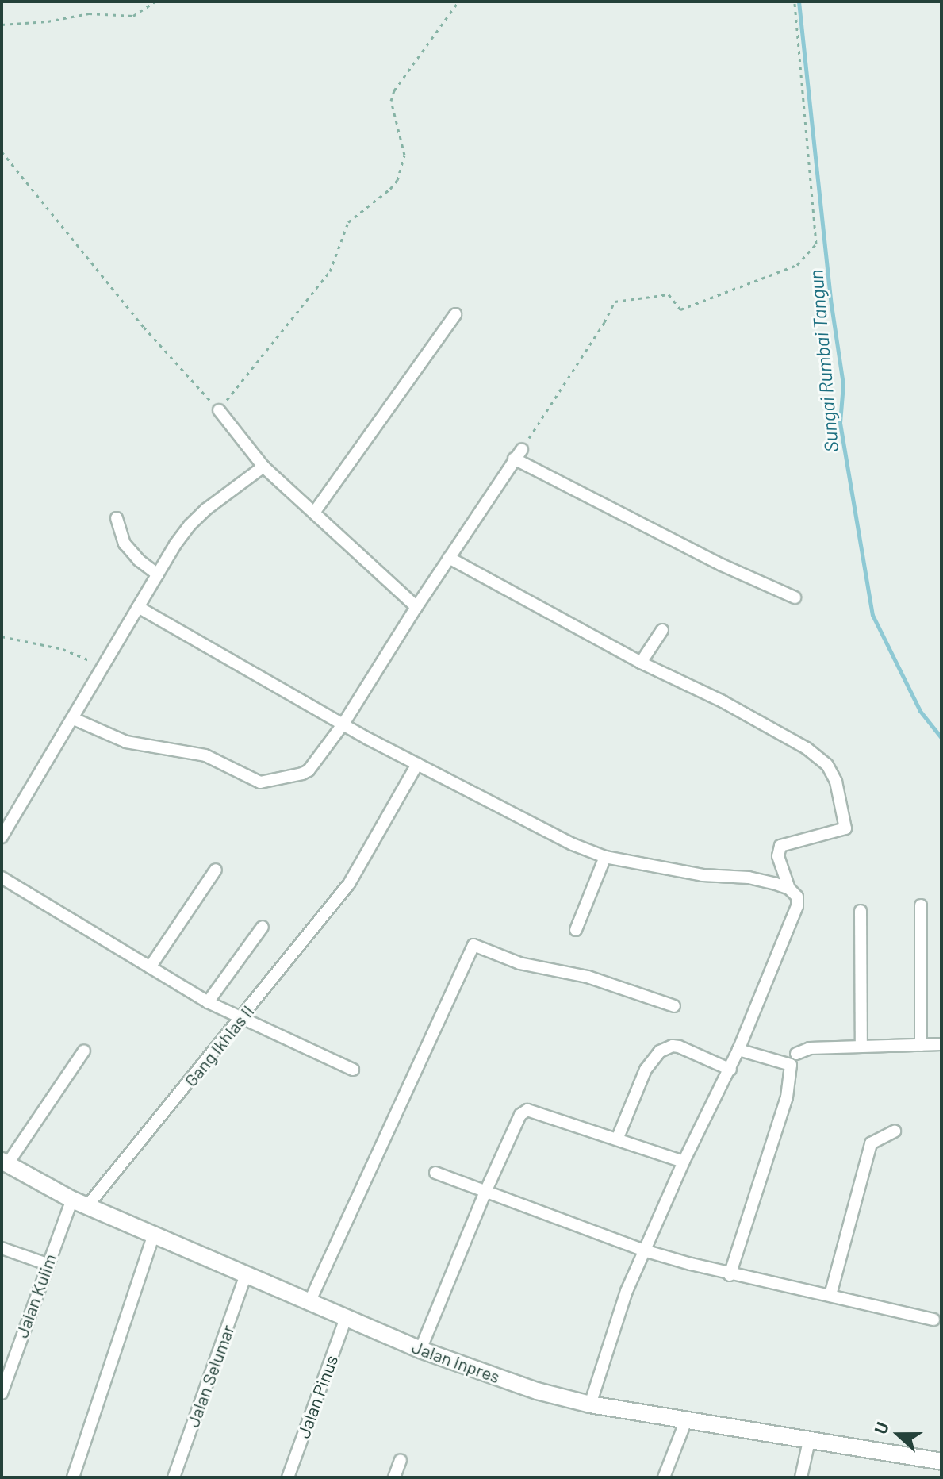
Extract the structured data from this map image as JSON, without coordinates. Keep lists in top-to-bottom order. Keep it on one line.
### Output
{"streets":{"main road":["Jalan Inpres"],"street":["Gang Ikhlas II","Jalan Kulim","Jalan Selumar","Jalan Pinus"]},"crossings":[["Gang Ikhlas II","Jalan Kulim"],["Gang Ikhlas II","Jalan Inpres"],["Jalan Kulim","Jalan Inpres"],["Jalan Inpres","Jalan Selumar"],["Jalan Inpres","Jalan Pinus"]],"water":["Sungai Rumbai Tangun"],"north":"left"}
